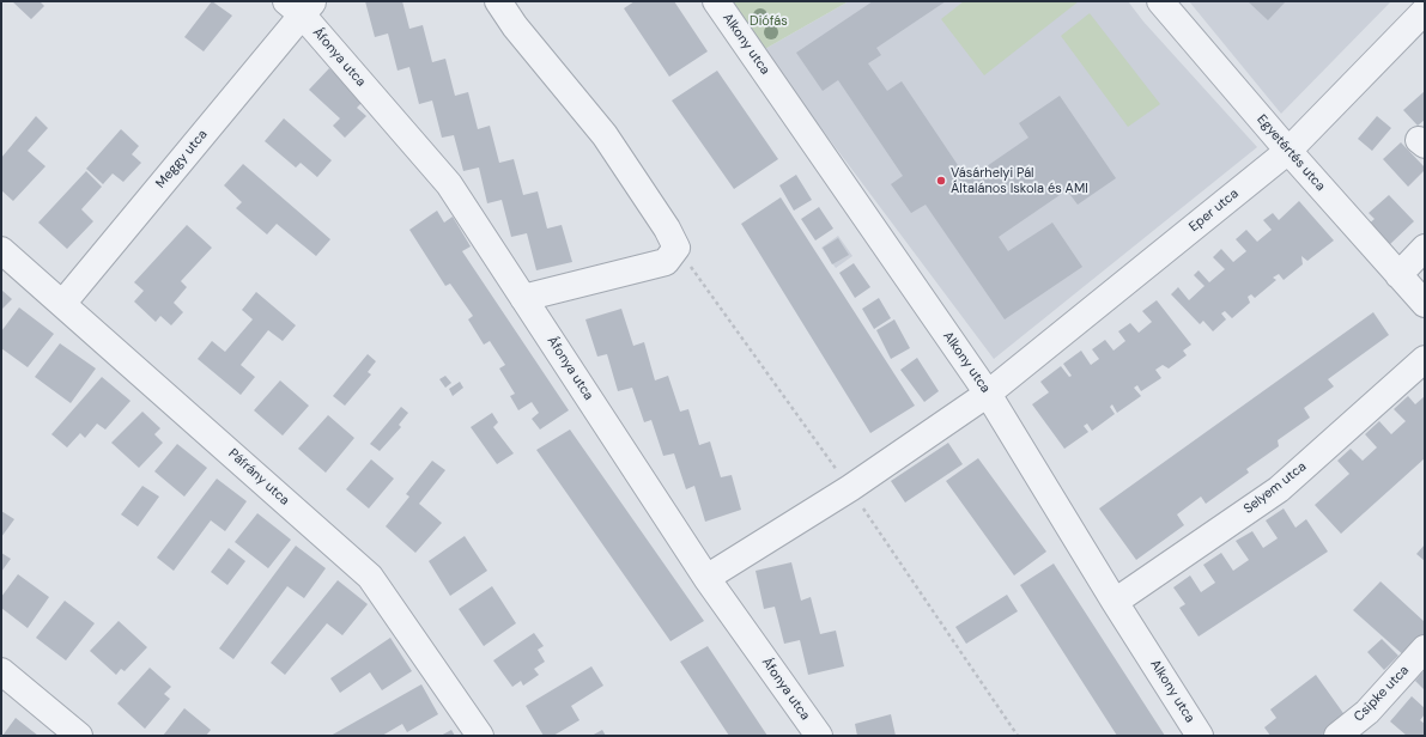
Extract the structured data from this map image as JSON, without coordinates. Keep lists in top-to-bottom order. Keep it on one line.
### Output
{"streets":{"street":["Alkony utca","Áfonya utca","Egyetértés utca","Meggy utca","Eper utca","Páfrány utca","Selyem utca","Csipke utca"]},"crossings":[["Alkony utca","Eper utca"],["Alkony utca","Selyem utca"],["Áfonya utca","Meggy utca"],["Áfonya utca","Eper utca"],["Egyetértés utca","Eper utca"],["Meggy utca","Páfrány utca"]],"parks":["Diófás"],"places":["Vásárhelyi Pál Általános Iskola és AMI"]}
